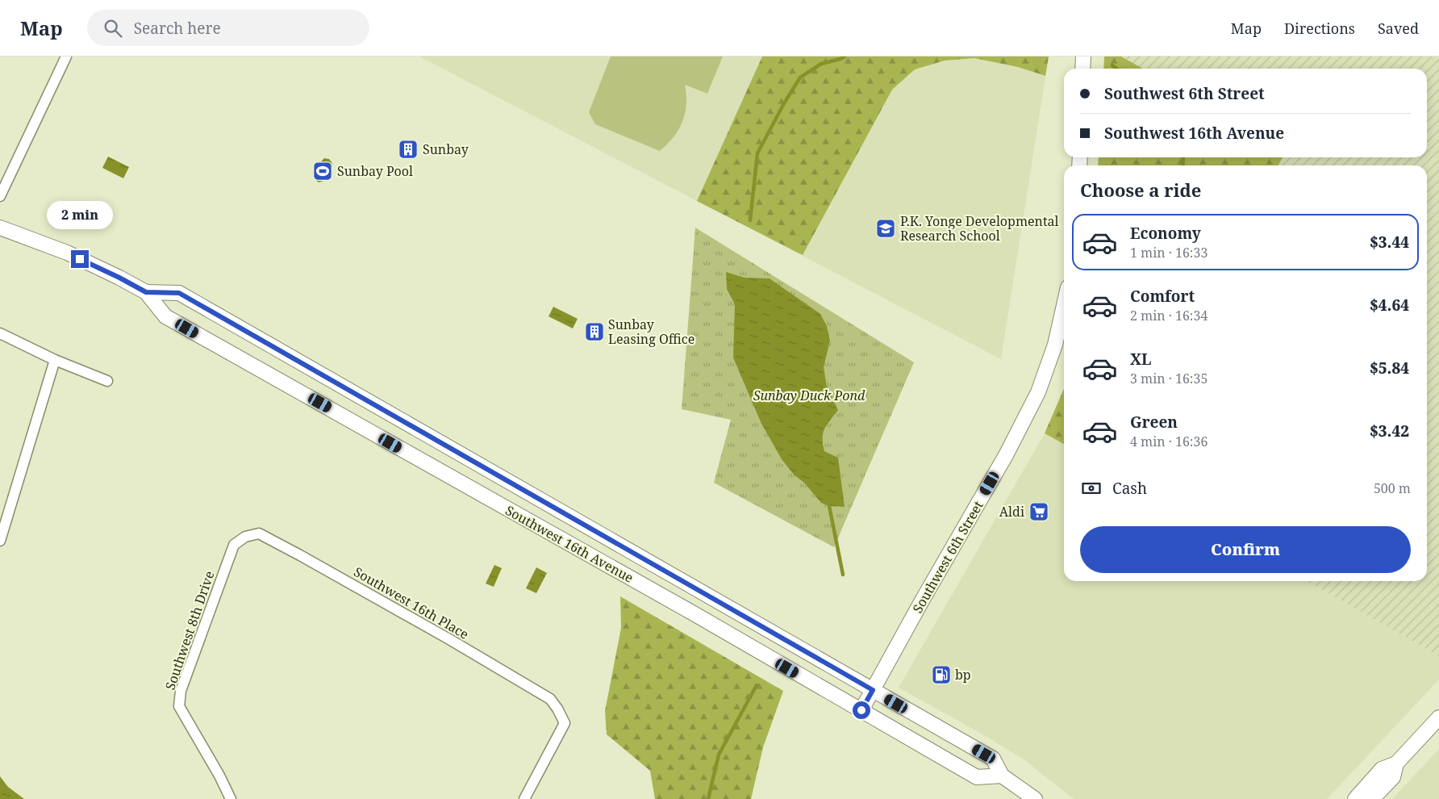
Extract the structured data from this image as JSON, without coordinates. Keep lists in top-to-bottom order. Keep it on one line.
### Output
{"streets":{"main road":["Southwest 16th Avenue","Southwest 6th Street"],"street":["Southwest 16th Place","Southwest 8th Drive"]},"crossings":[["Southwest 16th Avenue","Southwest 6th Street"],["Southwest 16th Place","Southwest 8th Drive"]],"parks":["Sunbay Duck Pond"],"places":{"building":["Sunbay","Sunbay Leasing Office"],"sports":["Sunbay Pool"],"school or university":["P.K. Yonge Developmental Research School"],"supermarket":["Aldi"],"fuel station":["bp"]},"page":{"header":"Map","search":"Search here","nav":["Map","Directions","Saved"],"banner":["Southwest 6th Street","Southwest 16th Avenue"],"heading":"Choose a ride","bubble":"2 min","list":[{"name":"Economy","note":"1 min · 16:33","value":"$3.44"},{"name":"Comfort","note":"2 min · 16:34","value":"$4.64"},{"name":"XL","note":"3 min · 16:35","value":"$5.84"},{"name":"Green","note":"4 min · 16:36","value":"$3.42"}],"pay":["Cash","500 m"],"buttons":"Confirm"}}
